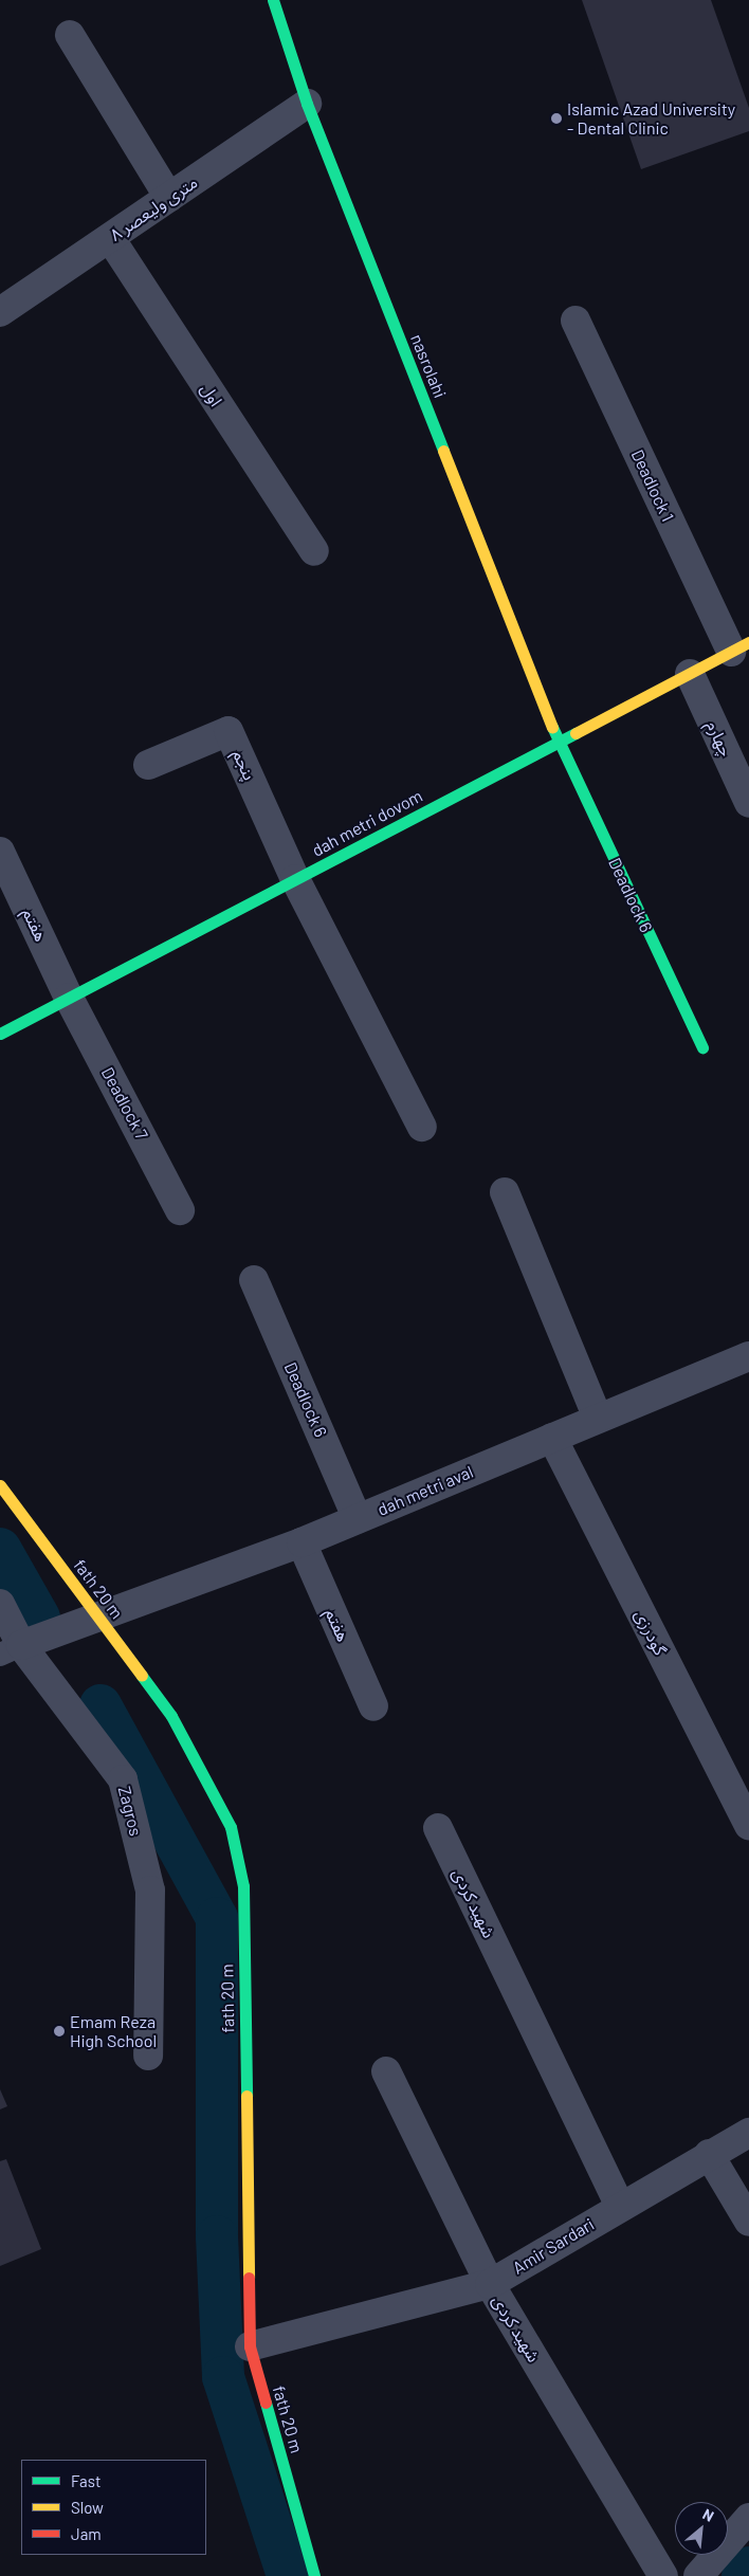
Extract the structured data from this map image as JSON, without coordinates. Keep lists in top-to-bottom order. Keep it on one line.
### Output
{"streets":{"street":["۸ متری ولیعصر","nasrolahi","اول","Deadlock 1","چهارم","پنجم","dah metri dovom","Deadlock 6","هفتم","Deadlock 7","dah metri aval","fath 20 m","گودرزی","Zagros","شهید کردی","Amir Sardari"]},"crossings":[["۸ متری ولیعصر","nasrolahi"],["۸ متری ولیعصر","اول"],["nasrolahi","dah metri dovom"],["nasrolahi","Deadlock 6"],["Deadlock 1","dah metri dovom"],["چهارم","dah metri dovom"],["پنجم","dah metri dovom"],["dah metri dovom","Deadlock 6"],["dah metri dovom","هفتم"],["dah metri dovom","Deadlock 7"],["Deadlock 6","dah metri aval"],["هفتم","Deadlock 7"],["هفتم","dah metri aval"],["dah metri aval","fath 20 m"],["dah metri aval","گودرزی"],["dah metri aval","Zagros"],["fath 20 m","Amir Sardari"],["شهید کردی","Amir Sardari"]],"places":["Islamic Azad University - Dental Clinic","Emam Reza High School"],"legend":["Fast","Slow","Jam"],"north":"top right"}
